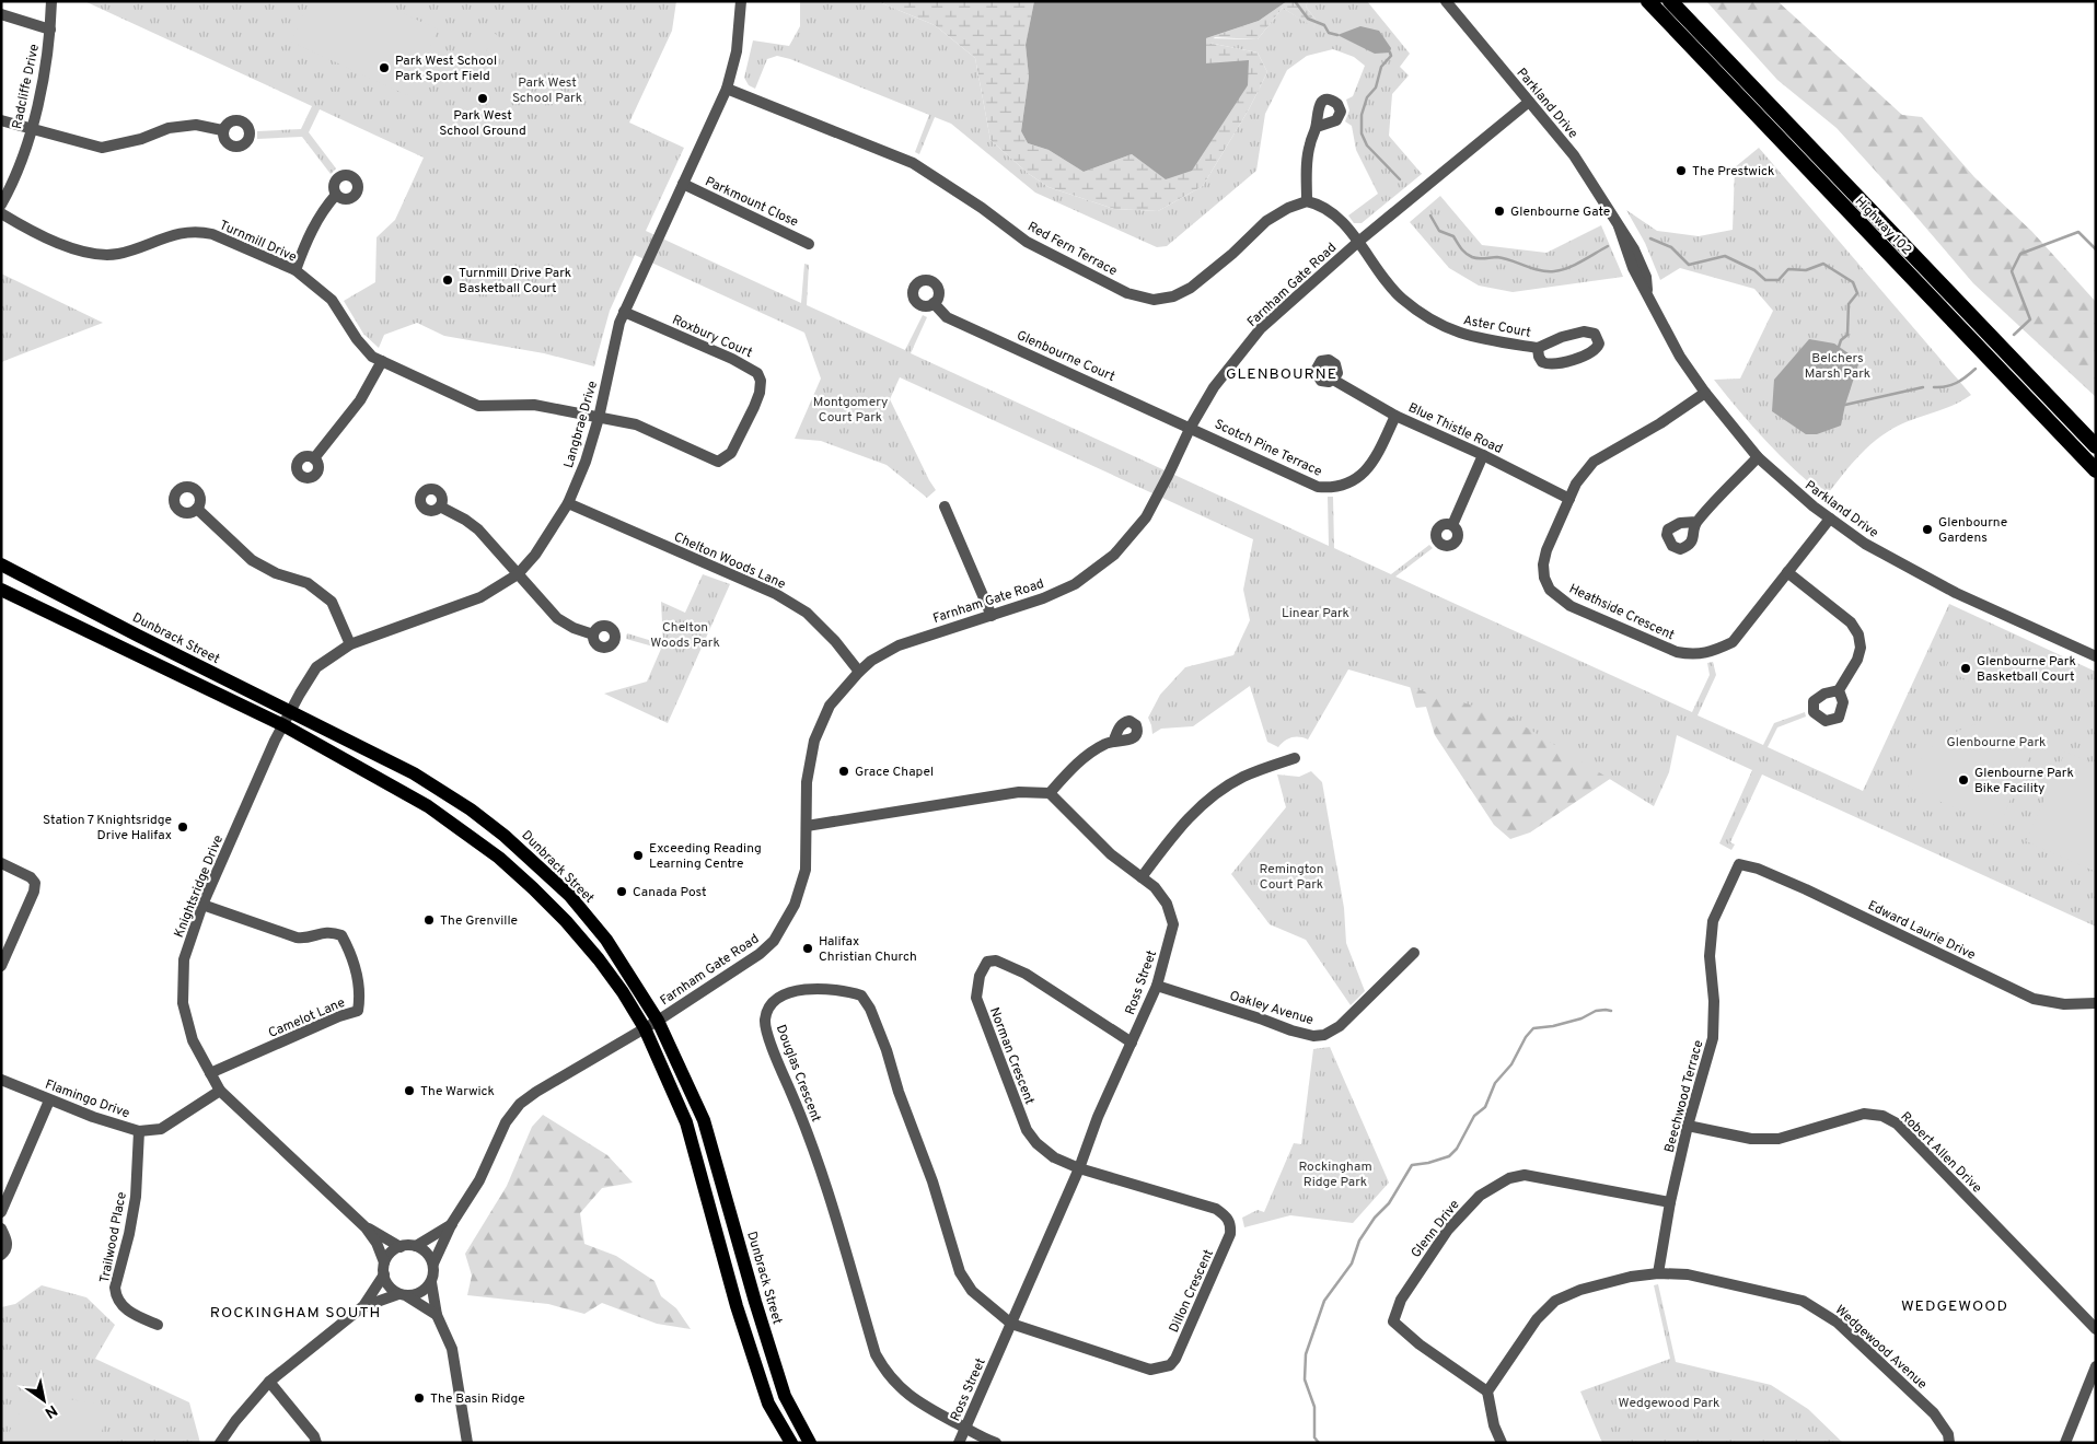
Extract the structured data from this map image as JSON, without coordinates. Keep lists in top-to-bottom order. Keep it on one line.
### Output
{"streets":{"highway":["Highway 102"],"main road":["Dunbrack Street"],"street":["Radcliffe Drive","Parkland Drive","Parkmount Close","Turnmill Drive","Red Fern Terrace","Farnham Gate Road","Aster Court","Roxbury Court","Glenbourne Court","Langbrae Drive","Blue Thistle Road","Scotch Pine Terrace","Chelton Woods Lane","Heathside Crescent","Knightsridge Drive","Edward Laurie Drive","Ross Street","Oakley Avenue","Camelot Lane","Norman Crescent","Douglas Crescent","Beechwood Terrace","Flamingo Drive","Robert Allen Drive","Glenn Drive","Trailwood Place","Dillon Crescent","Wedgewood Avenue"]},"crossings":[["Parkland Drive","Farnham Gate Road"],["Parkland Drive","Heathside Crescent"],["Parkmount Close","Langbrae Drive"],["Turnmill Drive","Roxbury Court"],["Turnmill Drive","Langbrae Drive"],["Red Fern Terrace","Langbrae Drive"],["Farnham Gate Road","Aster Court"],["Farnham Gate Road","Glenbourne Court"],["Farnham Gate Road","Scotch Pine Terrace"],["Farnham Gate Road","Chelton Woods Lane"],["Farnham Gate Road","Dunbrack Street"],["Farnham Gate Road","Knightsridge Drive"],["Roxbury Court","Langbrae Drive"],["Glenbourne Court","Scotch Pine Terrace"],["Langbrae Drive","Chelton Woods Lane"],["Langbrae Drive","Dunbrack Street"],["Langbrae Drive","Knightsridge Drive"],["Blue Thistle Road","Scotch Pine Terrace"],["Blue Thistle Road","Heathside Crescent"],["Dunbrack Street","Knightsridge Drive"],["Knightsridge Drive","Camelot Lane"],["Knightsridge Drive","Flamingo Drive"],["Edward Laurie Drive","Beechwood Terrace"],["Ross Street","Oakley Avenue"],["Ross Street","Norman Crescent"],["Ross Street","Douglas Crescent"],["Ross Street","Dillon Crescent"],["Norman Crescent","Dillon Crescent"],["Douglas Crescent","Dillon Crescent"],["Beechwood Terrace","Robert Allen Drive"],["Beechwood Terrace","Glenn Drive"],["Beechwood Terrace","Wedgewood Avenue"],["Flamingo Drive","Trailwood Place"],["Glenn Drive","Wedgewood Avenue"]],"districts":["GLENBOURNE","WEDGEWOOD","ROCKINGHAM SOUTH"],"parks":["Park West School Park","Belchers Marsh Park","Montgomery Court Park","Linear Park","Chelton Woods Park","Glenbourne Park","Remington Court Park","Rockingham Ridge Park","Wedgewood Park"],"places":["Park West School Park Sport Field","Park West School Ground","The Prestwick","Glenbourne Gate","Turnmill Drive Park Basketball Court","Glenbourne Gardens","Glenbourne Park Basketball Court","Grace Chapel","Glenbourne Park Bike Facility","Station 7 Knightsridge Drive Halifax","Exceeding Reading Learning Centre","Canada Post","The Grenville","Halifax Christian Church","The Warwick","The Basin Ridge"],"north":"bottom right"}
